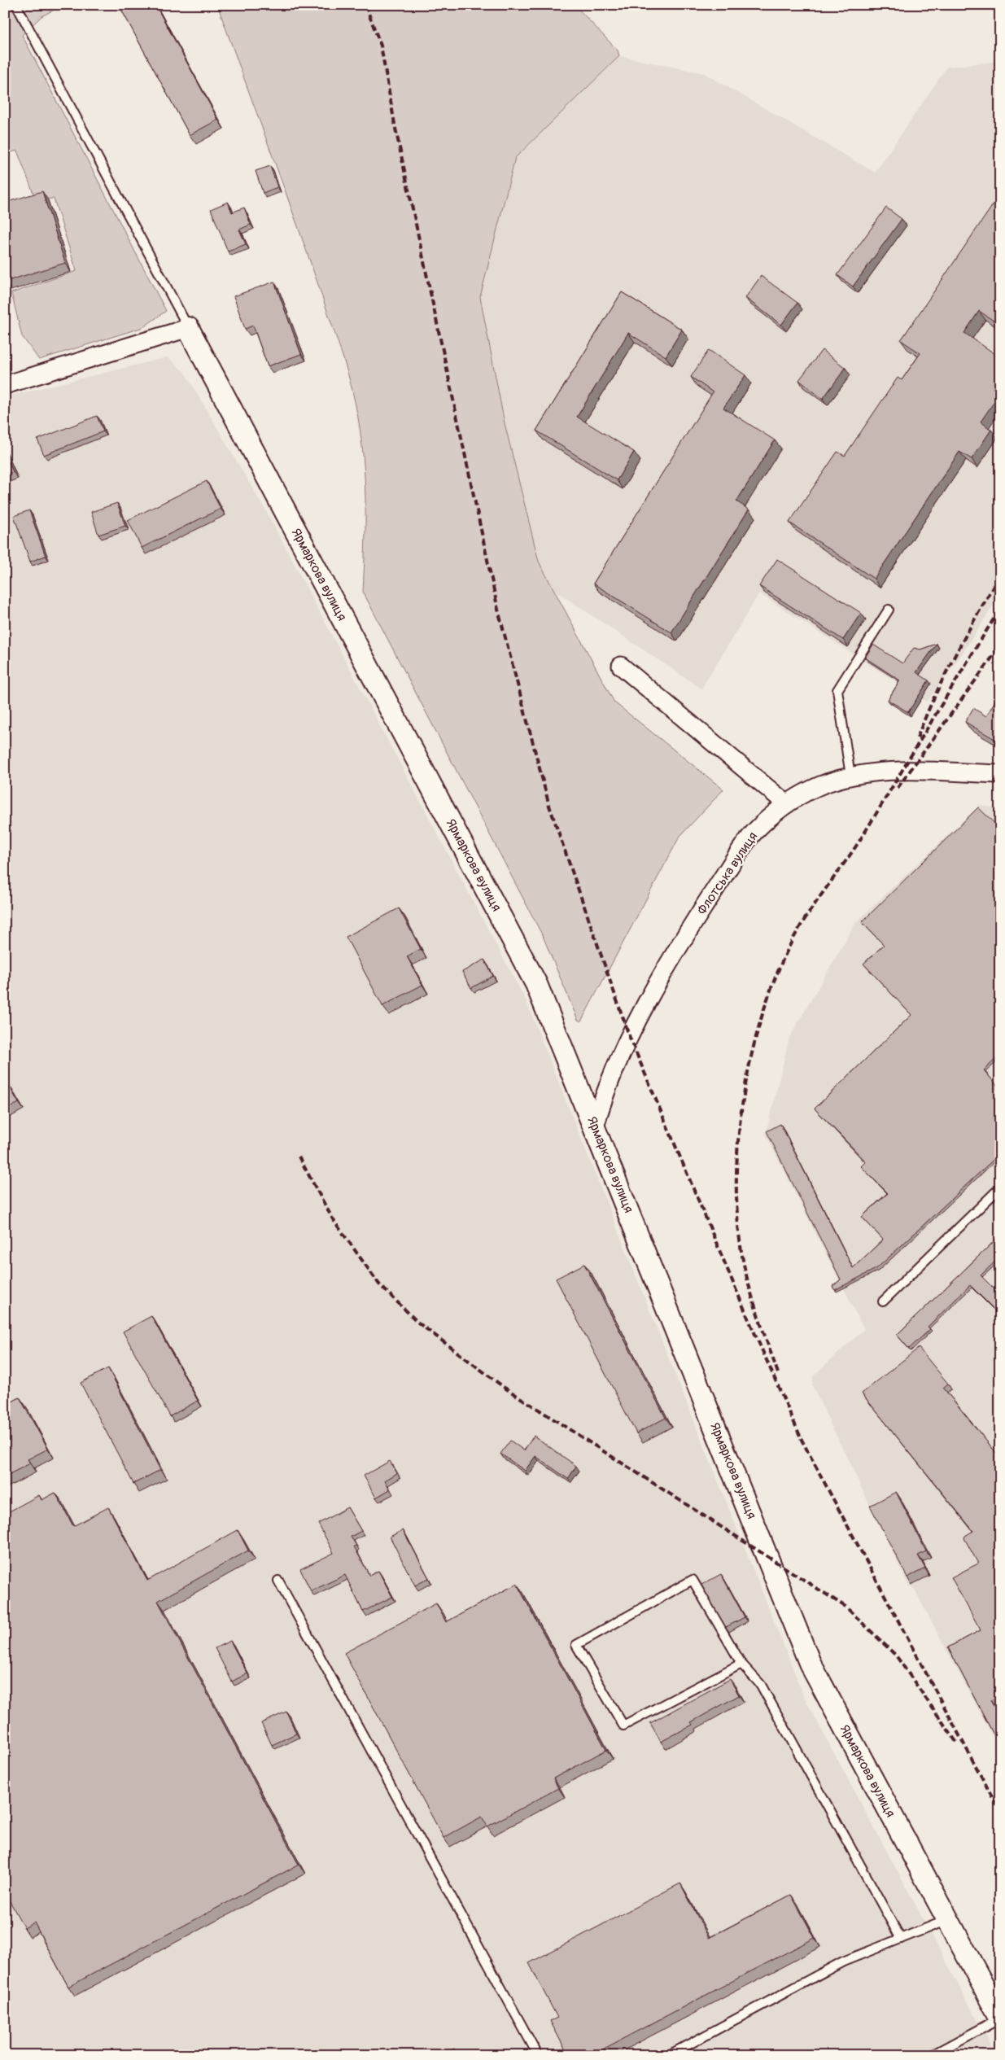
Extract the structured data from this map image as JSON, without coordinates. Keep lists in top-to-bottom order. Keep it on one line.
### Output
{"streets":{"street":["Ярмаркова вулиця","Флотська вулиця"]},"crossings":[["Ярмаркова вулиця","Флотська вулиця"]]}
